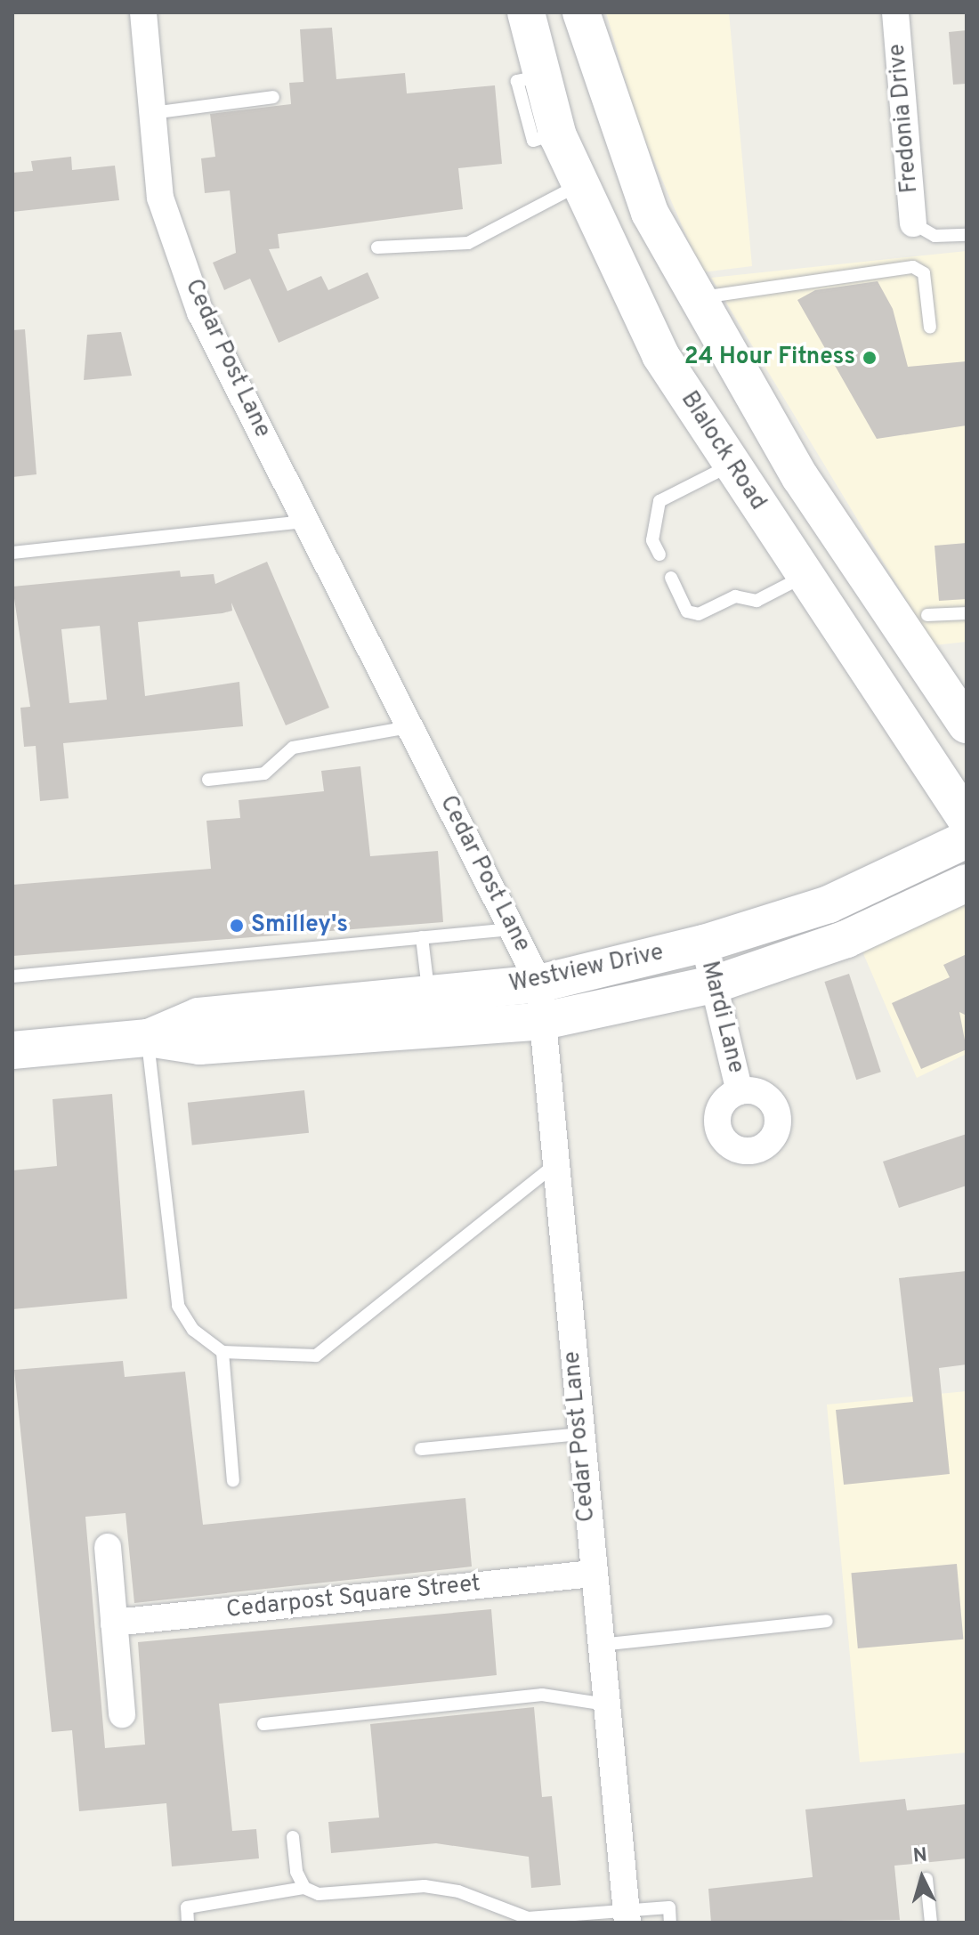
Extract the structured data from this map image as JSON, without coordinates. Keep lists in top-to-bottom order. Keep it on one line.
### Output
{"streets":{"main road":["Blalock Road","Westview Drive"],"street":["Fredonia Drive","Cedar Post Lane","Mardi Lane","Cedarpost Square Street"]},"crossings":[["Cedar Post Lane","Westview Drive"],["Cedar Post Lane","Cedarpost Square Street"],["Westview Drive","Mardi Lane"]],"places":["24 Hour Fitness","Smilley's"],"north":"top"}
